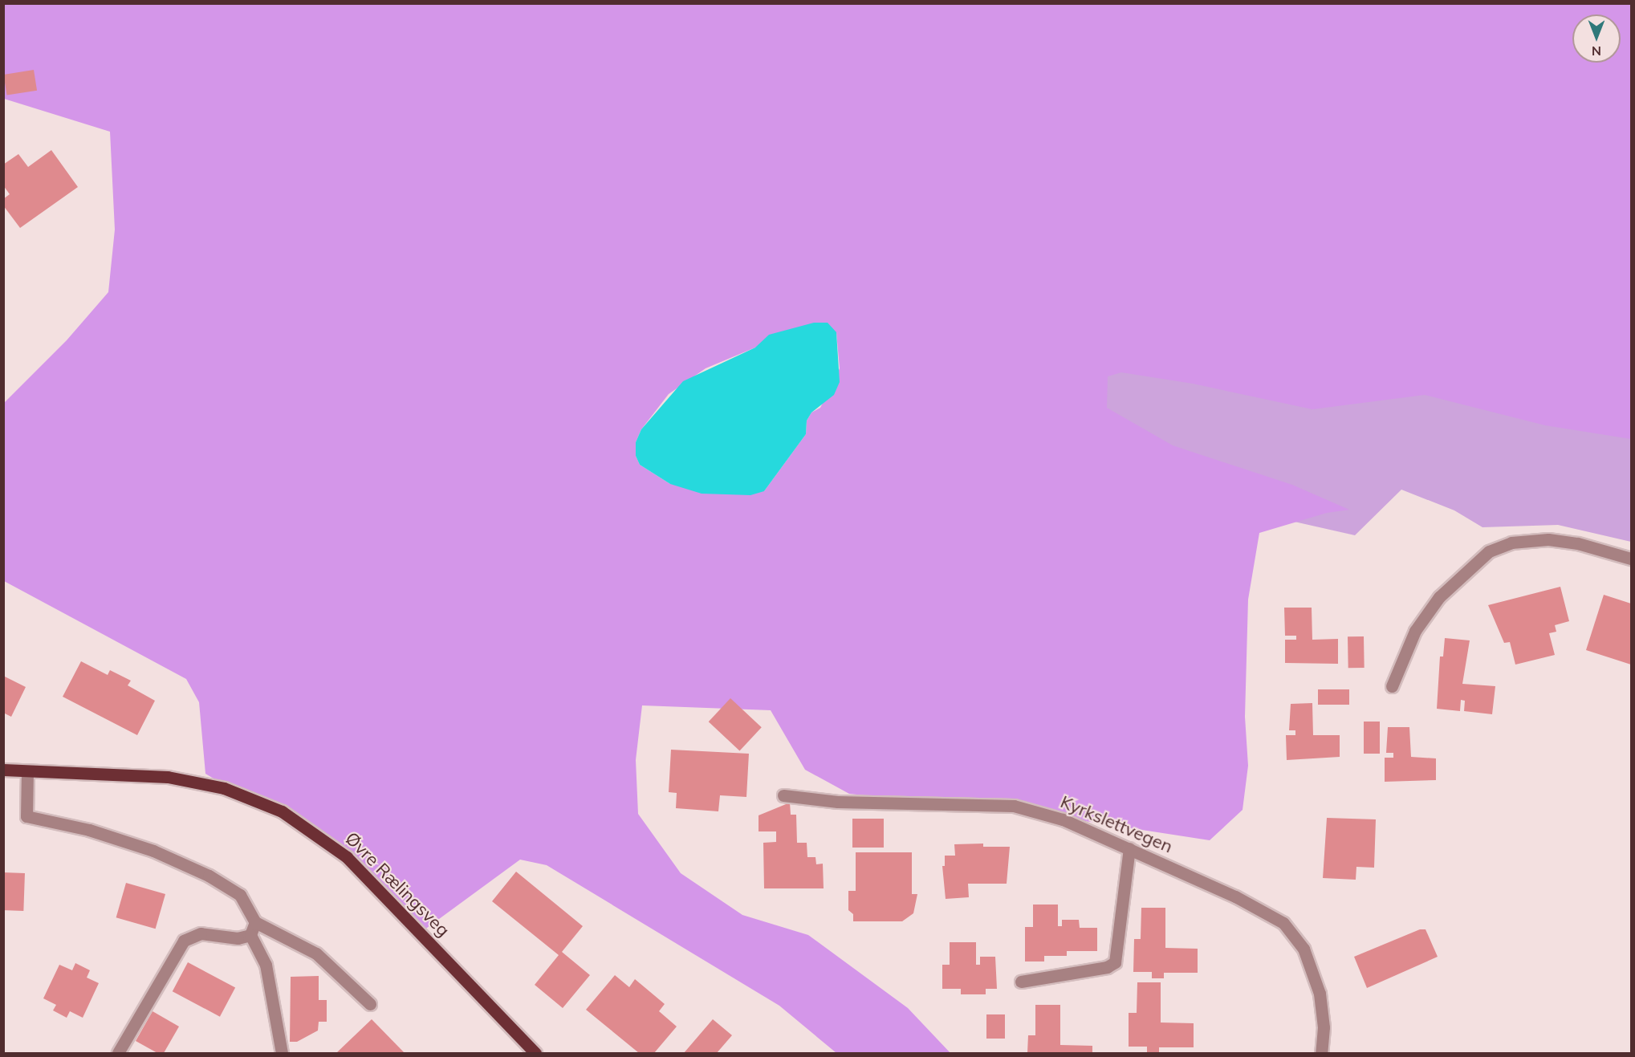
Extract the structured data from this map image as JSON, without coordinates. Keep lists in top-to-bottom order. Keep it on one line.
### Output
{"streets":{"main road":["Øvre Rælingsveg"],"street":["Kyrkslettvegen"]},"north":"bottom"}
